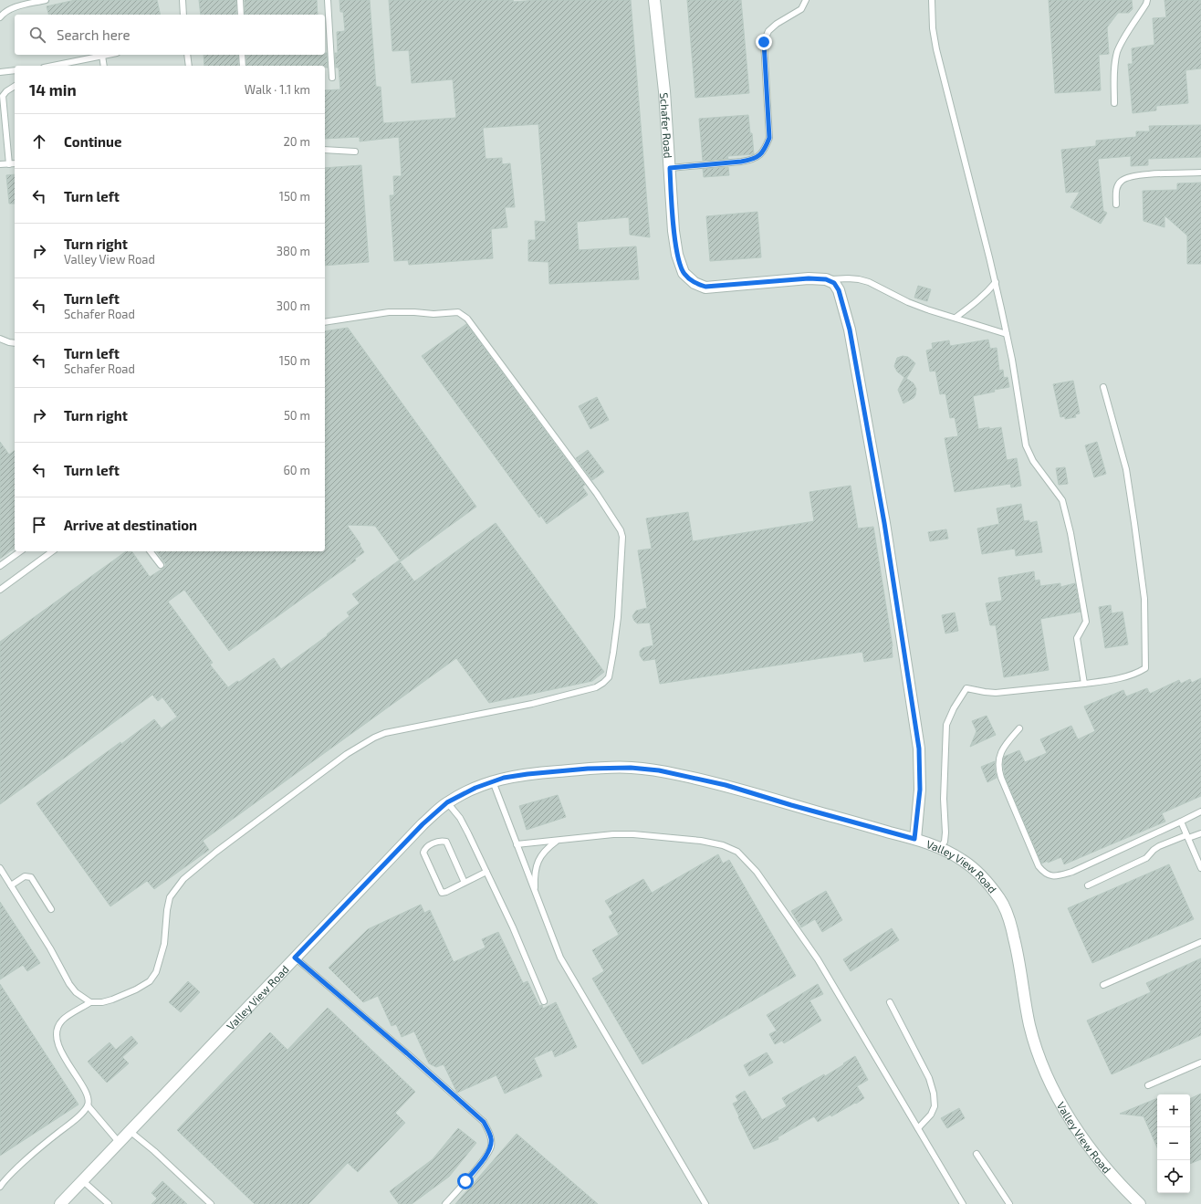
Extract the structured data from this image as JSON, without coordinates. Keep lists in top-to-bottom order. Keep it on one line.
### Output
{"streets":{"street":["Schafer Road","Valley View Road"]},"page":{"search":"Search here","heading":["14 min","Walk · 1.1 km"],"list":[["Continue","20 m"],["Turn left","150 m"],["Turn right","Valley View Road","380 m"],["Turn left","Schafer Road","300 m"],["Turn left","Schafer Road","150 m"],["Turn right","50 m"],["Turn left","60 m"],"Arrive at destination"],"map_buttons":["+","−"]}}
